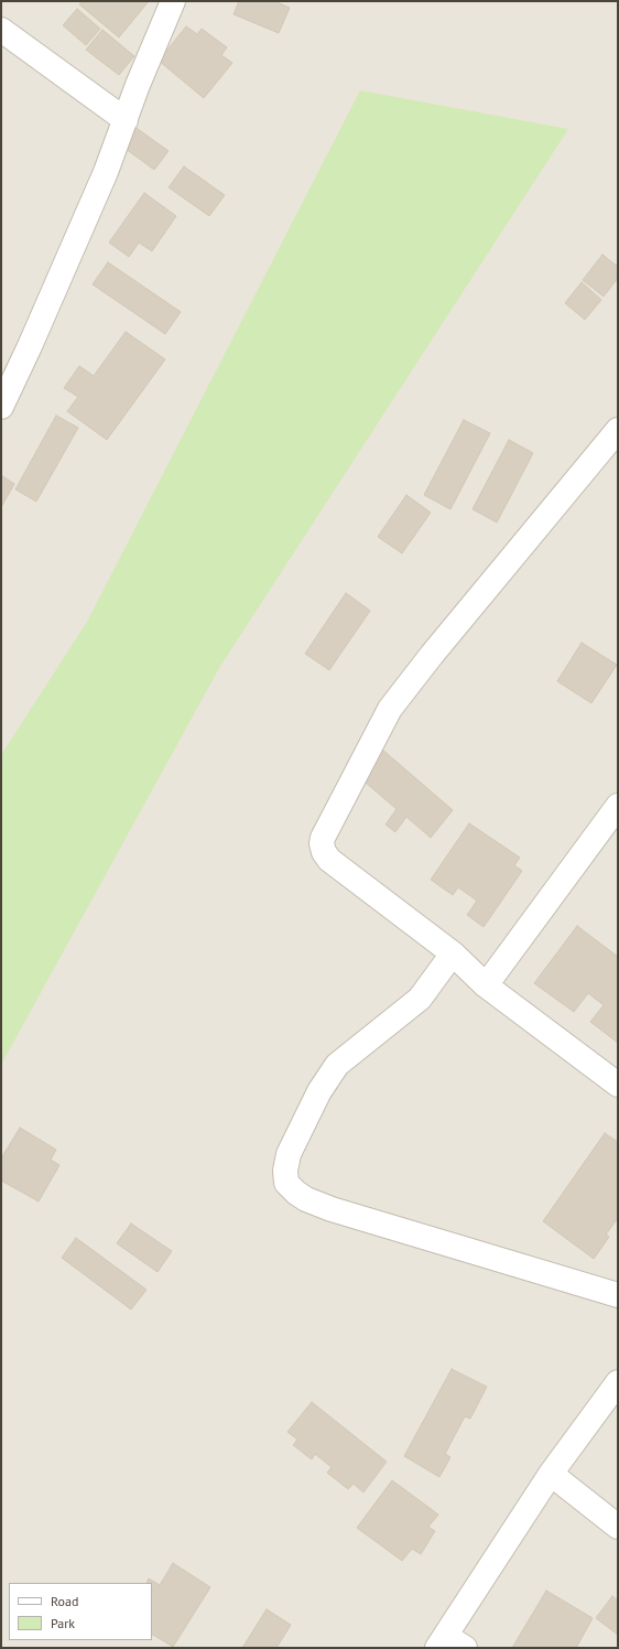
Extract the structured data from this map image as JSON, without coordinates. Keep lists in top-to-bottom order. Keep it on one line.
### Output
{"legend":["Road","Park"]}
